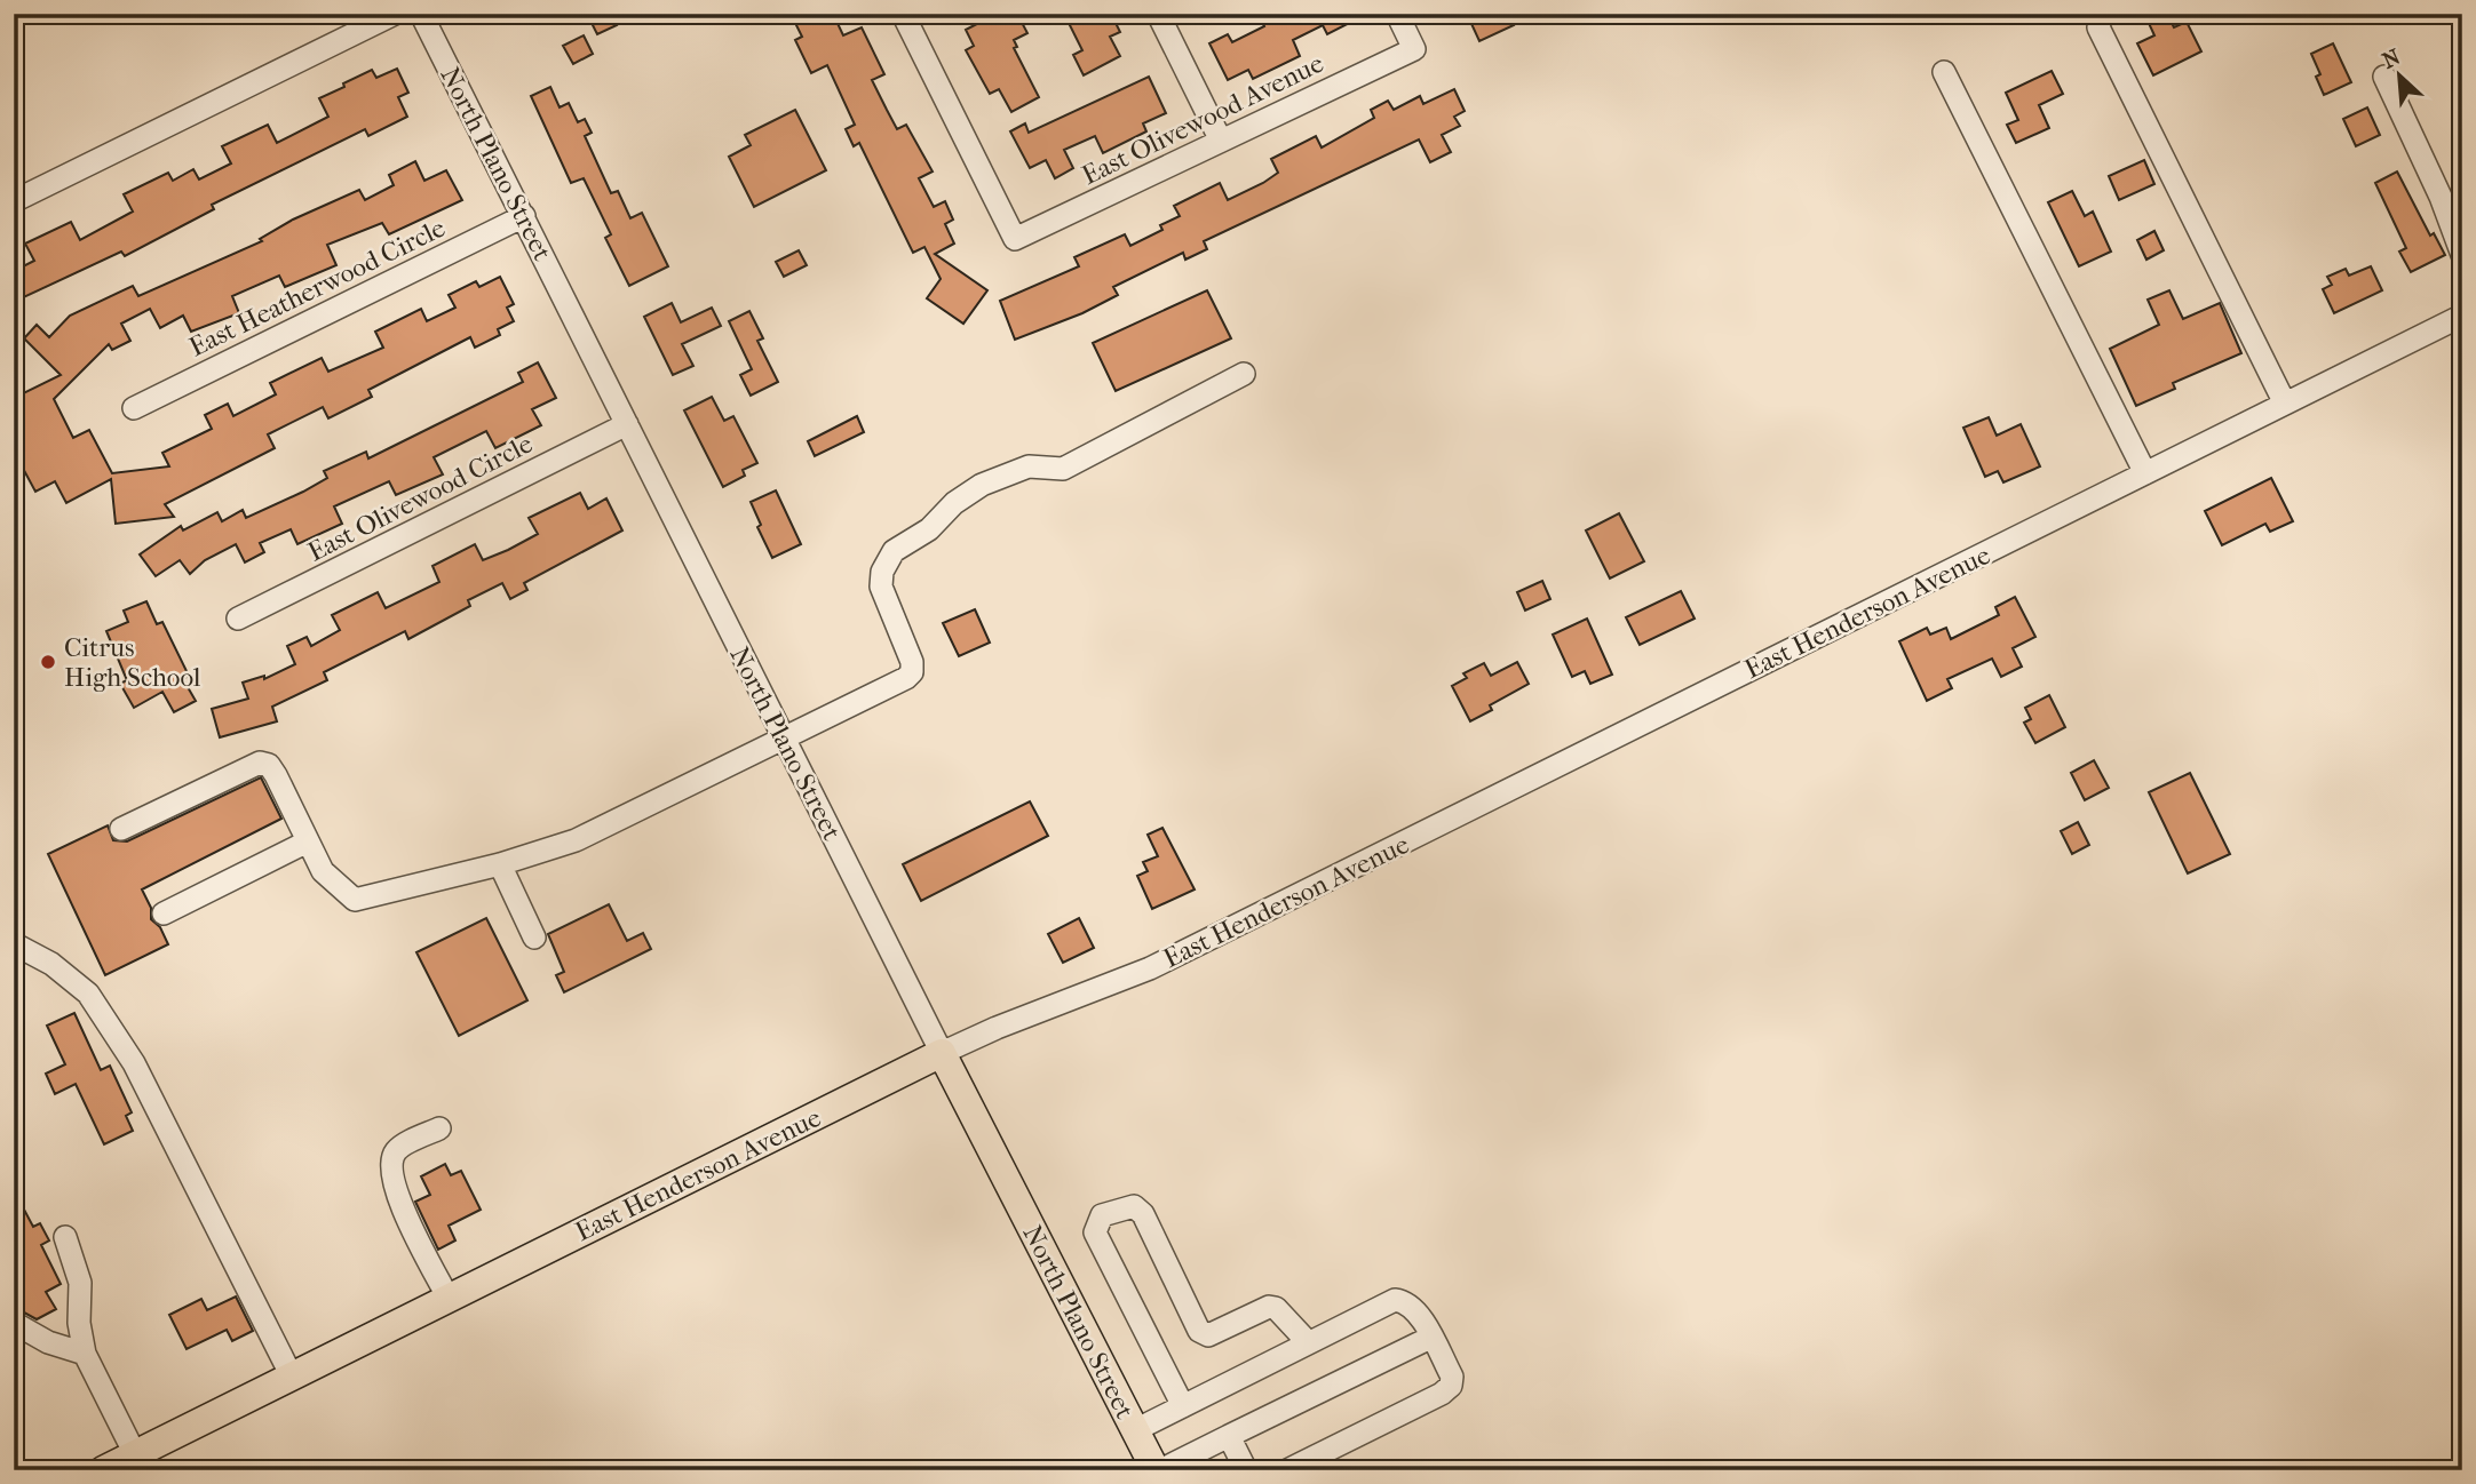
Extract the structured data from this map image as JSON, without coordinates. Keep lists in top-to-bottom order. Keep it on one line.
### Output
{"streets":{"main road":["North Plano Street","East Henderson Avenue"],"street":["East Olivewood Avenue","East Heatherwood Circle","East Olivewood Circle"]},"crossings":[["North Plano Street","East Heatherwood Circle"],["North Plano Street","East Olivewood Circle"],["North Plano Street","East Henderson Avenue"]],"places":["Citrus High School"],"north":"top left"}
